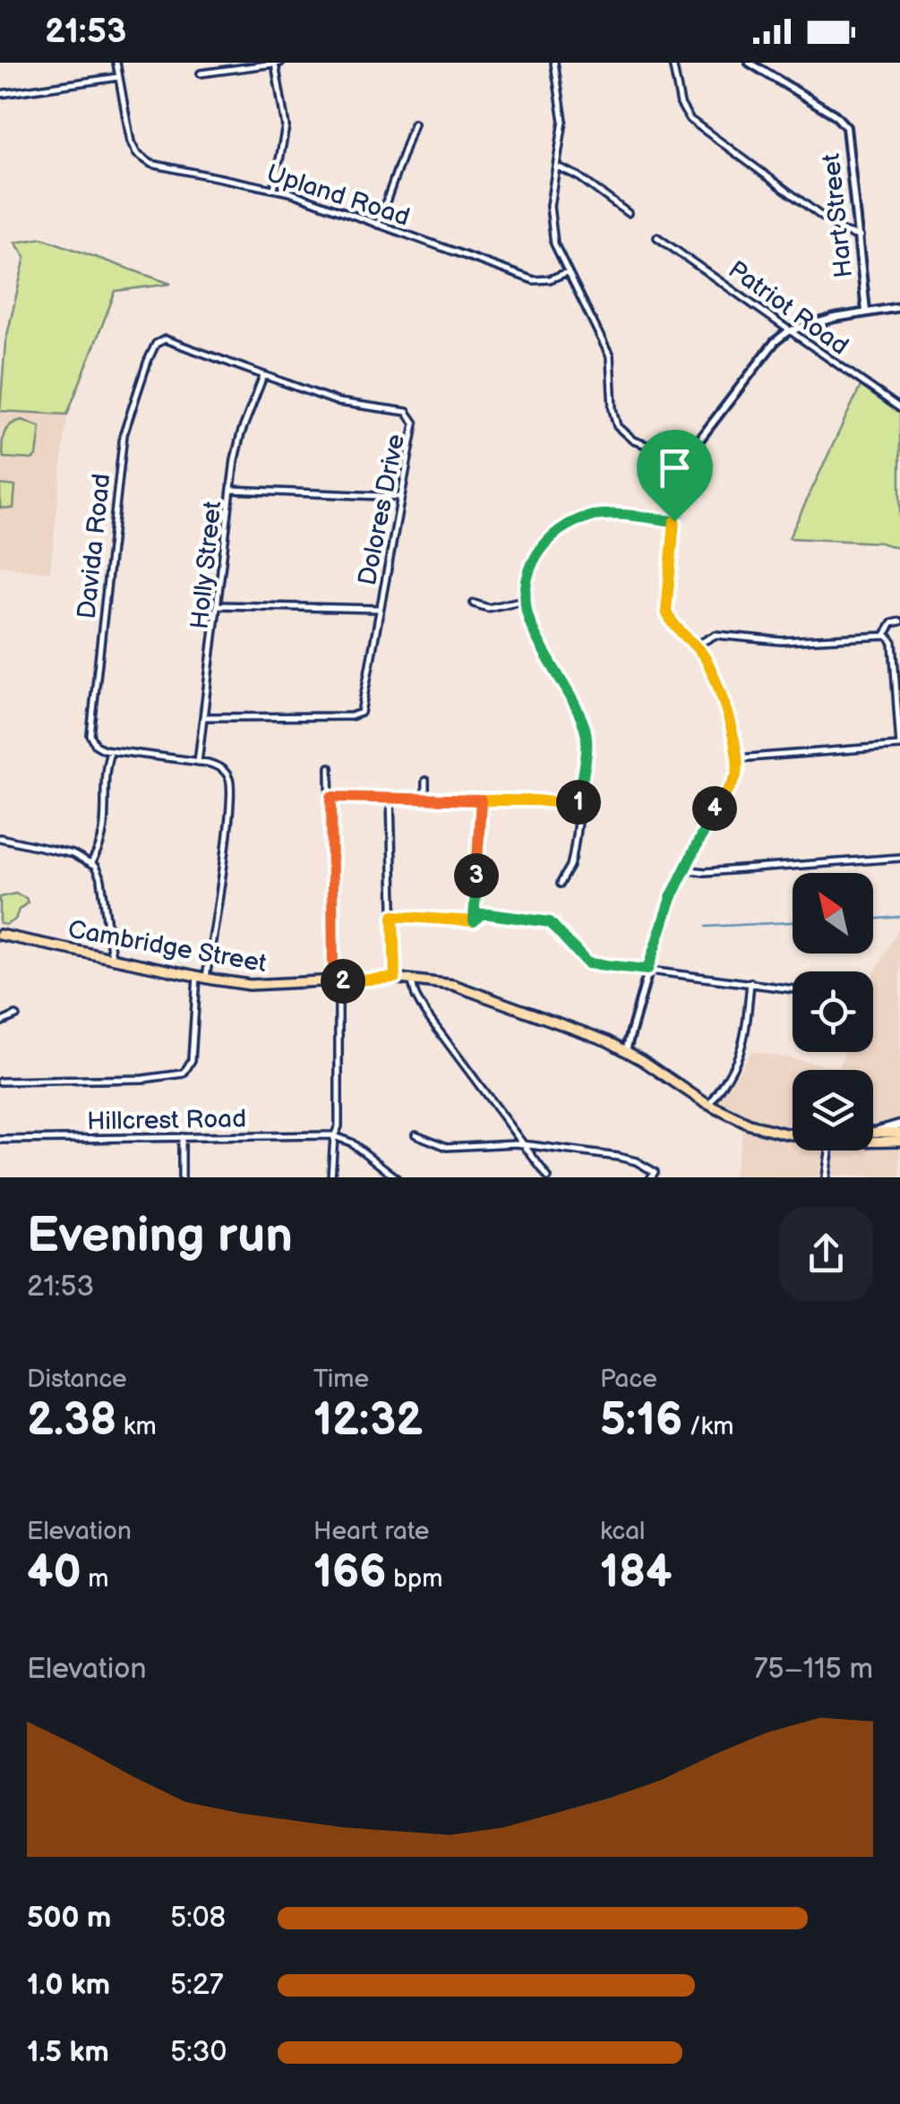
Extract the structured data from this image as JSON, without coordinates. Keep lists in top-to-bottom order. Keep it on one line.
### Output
{"streets":{"main road":["Cambridge Street"],"street":["Upland Road","Hart Street","Patriot Road","Dolores Drive","Davida Road","Holly Street","Hillcrest Road"]},"crossings":[["Dolores Drive","Davida Road"],["Dolores Drive","Holly Street"]],"north":"top left","page":{"status":"21:53","pins":["1","4","3","2"],"heading":["Evening run","21:53"],"stats":[["Distance","2.38 km"],["Time","12:32"],["Pace","5:16 /km"],["Elevation","40 m"],["Heart rate","166 bpm"],["kcal","184"]],"chart":["Elevation","75–115 m"],"list":[{"name":"500 m","note":"5:08"},{"name":"1.0 km","note":"5:27"},{"name":"1.5 km","note":"5:30"}]}}
